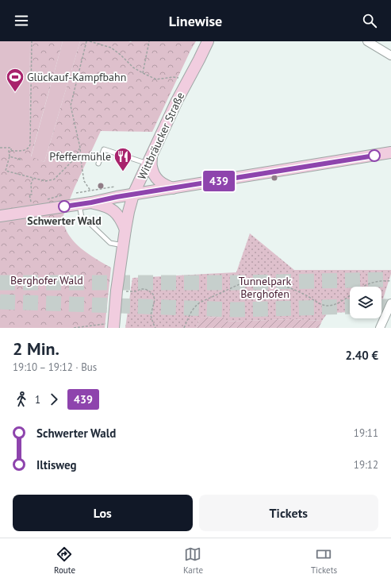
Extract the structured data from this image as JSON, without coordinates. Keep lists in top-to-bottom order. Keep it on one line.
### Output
{"streets":{"main road":["Wittbräucker Straße"]},"parks":["Berghofer Wald","Tunnelpark Berghofen"],"places":{"sports":["Glückauf-Kampfbahn"],"restaurant":["Pfeffermühle"],"other":["Schwerter Wald"]},"lines":["bus line 439"],"page":{"header":"Linewise","on_map":"439","heading":["2 Min.","19:10 – 19:12 · Bus","2.40 €"],"legs":["1","439"],"list":[{"name":"Schwerter Wald","value":"19:11"},{"name":"Iltisweg","value":"19:12"}],"buttons":["Los","Tickets"],"tabs":["Route","Karte","Tickets"]}}
